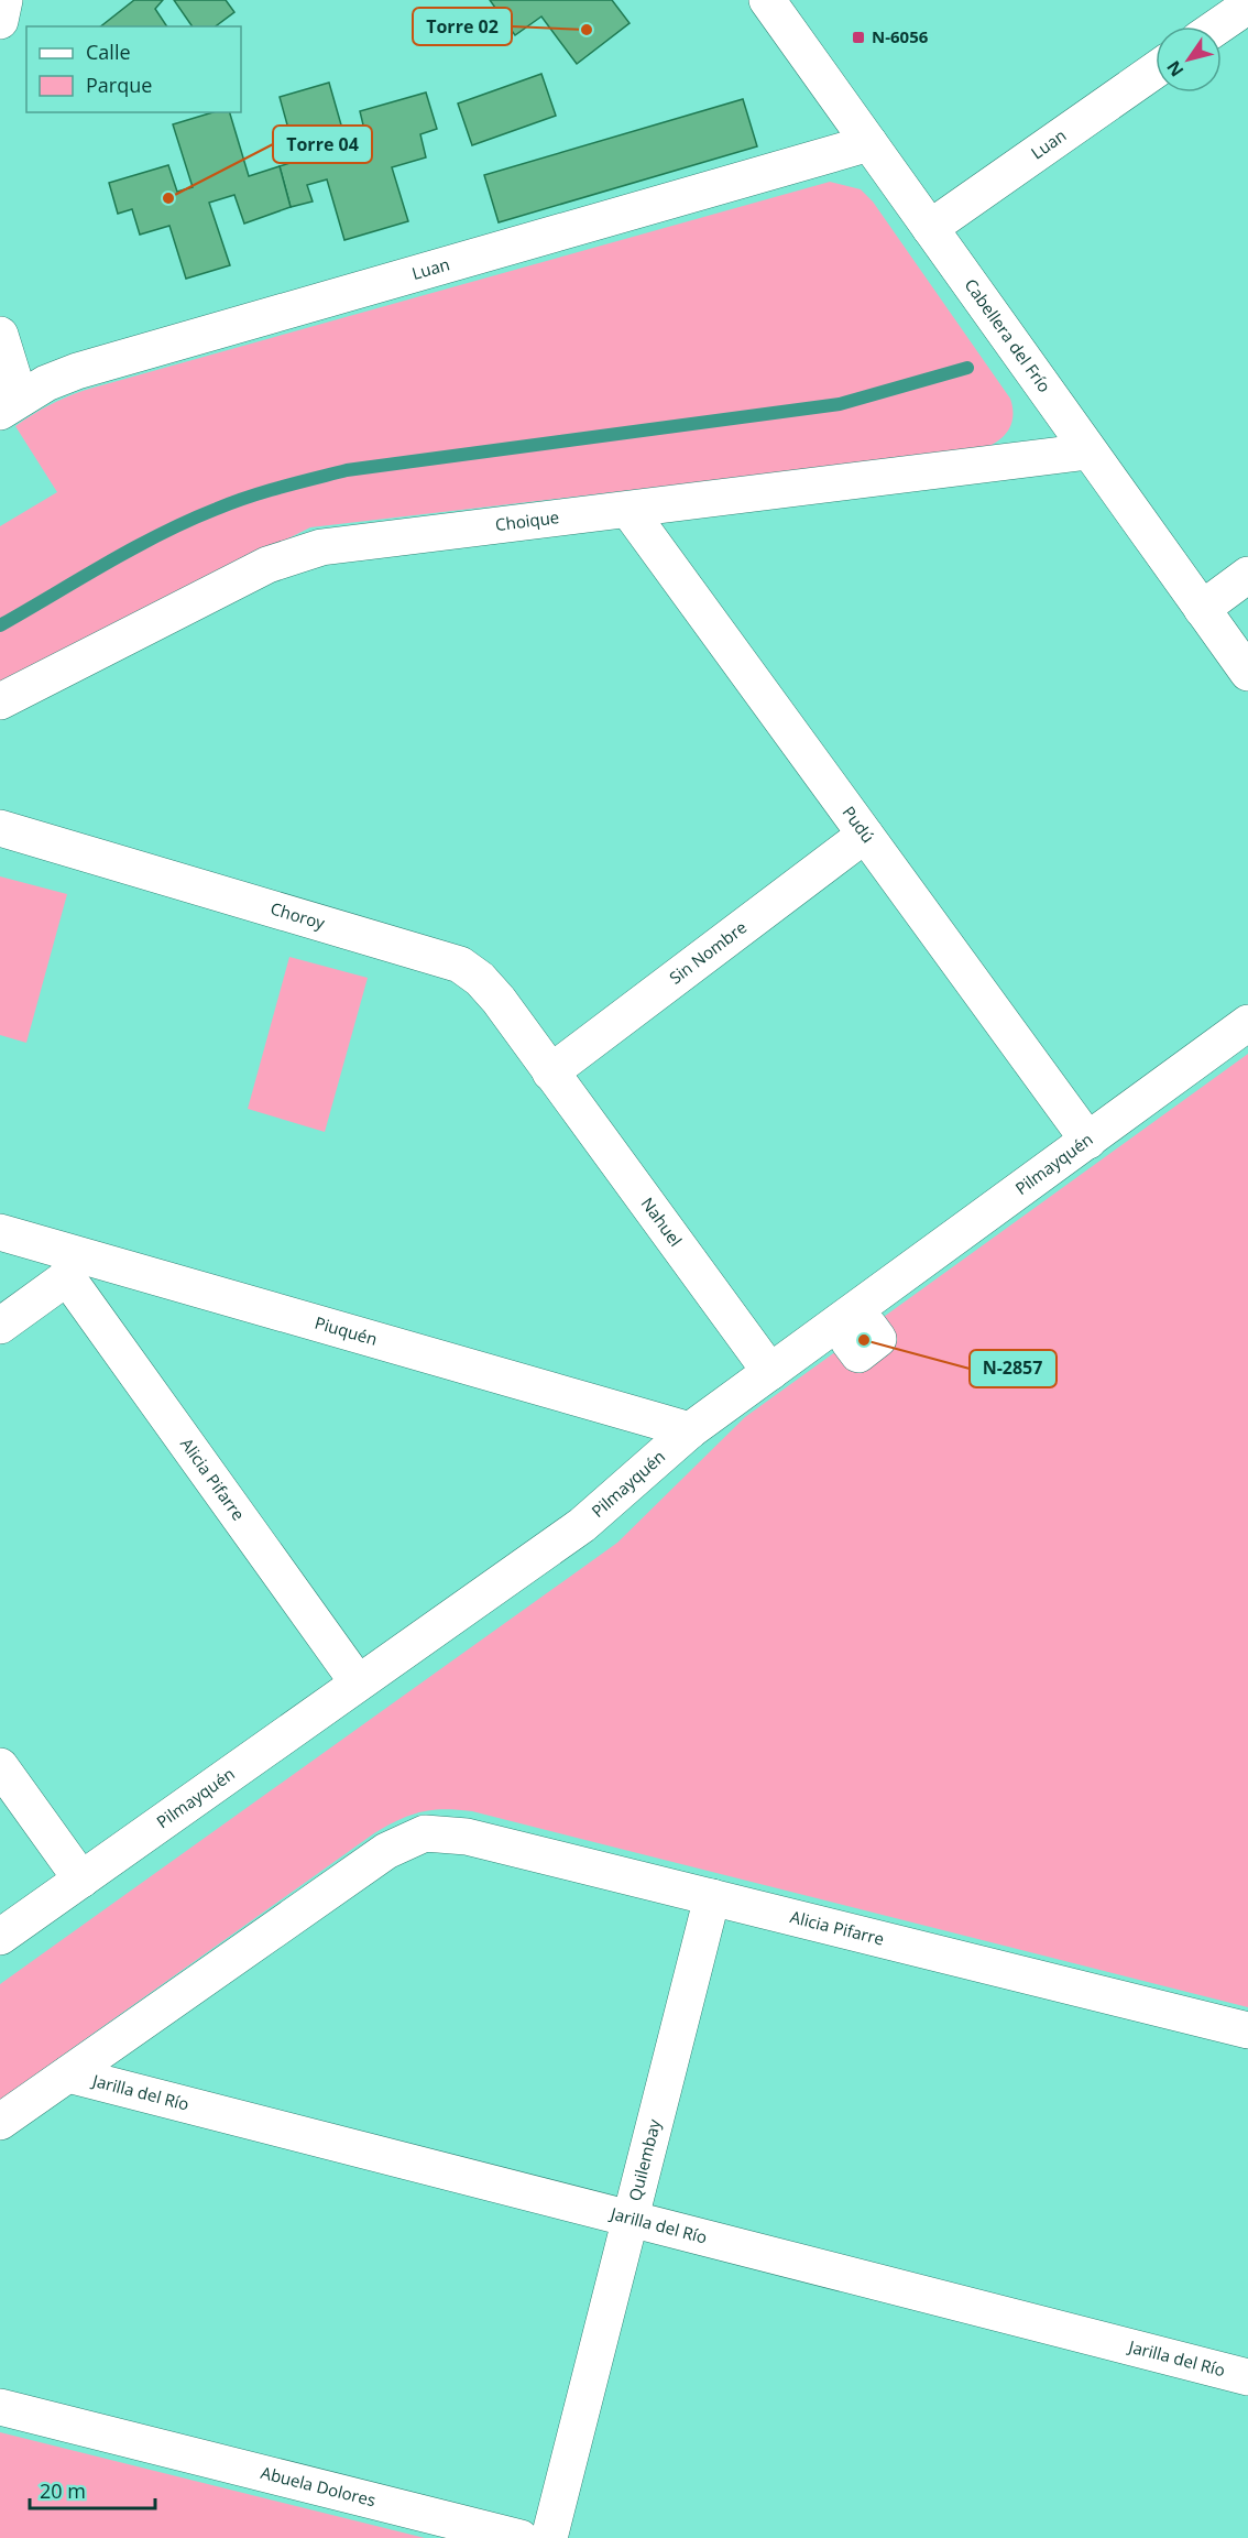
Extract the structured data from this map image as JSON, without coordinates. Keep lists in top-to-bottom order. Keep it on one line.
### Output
{"streets":{"street":["Luan","Cabellera del Frío","Choique","Pudú","Choroy","Sin Nombre","Pilmayquén","Nahuel","Piuquén","Alicia Pifarre","Jarilla del Río","Quilembay","Abuela Dolores"]},"crossings":[["Luan","Cabellera del Frío"],["Cabellera del Frío","Choique"],["Choique","Pudú"],["Pudú","Sin Nombre"],["Pudú","Pilmayquén"],["Choroy","Sin Nombre"],["Choroy","Nahuel"],["Sin Nombre","Nahuel"],["Pilmayquén","Nahuel"],["Pilmayquén","Piuquén"],["Pilmayquén","Alicia Pifarre"],["Piuquén","Alicia Pifarre"],["Alicia Pifarre","Jarilla del Río"],["Alicia Pifarre","Quilembay"],["Jarilla del Río","Quilembay"]],"places":{"other":["Torre 02","Torre 04","N-2857"],"transit":["N-6056"]},"legend":["Calle","Parque"],"scale_bar":"20 m","north":"bottom left"}
